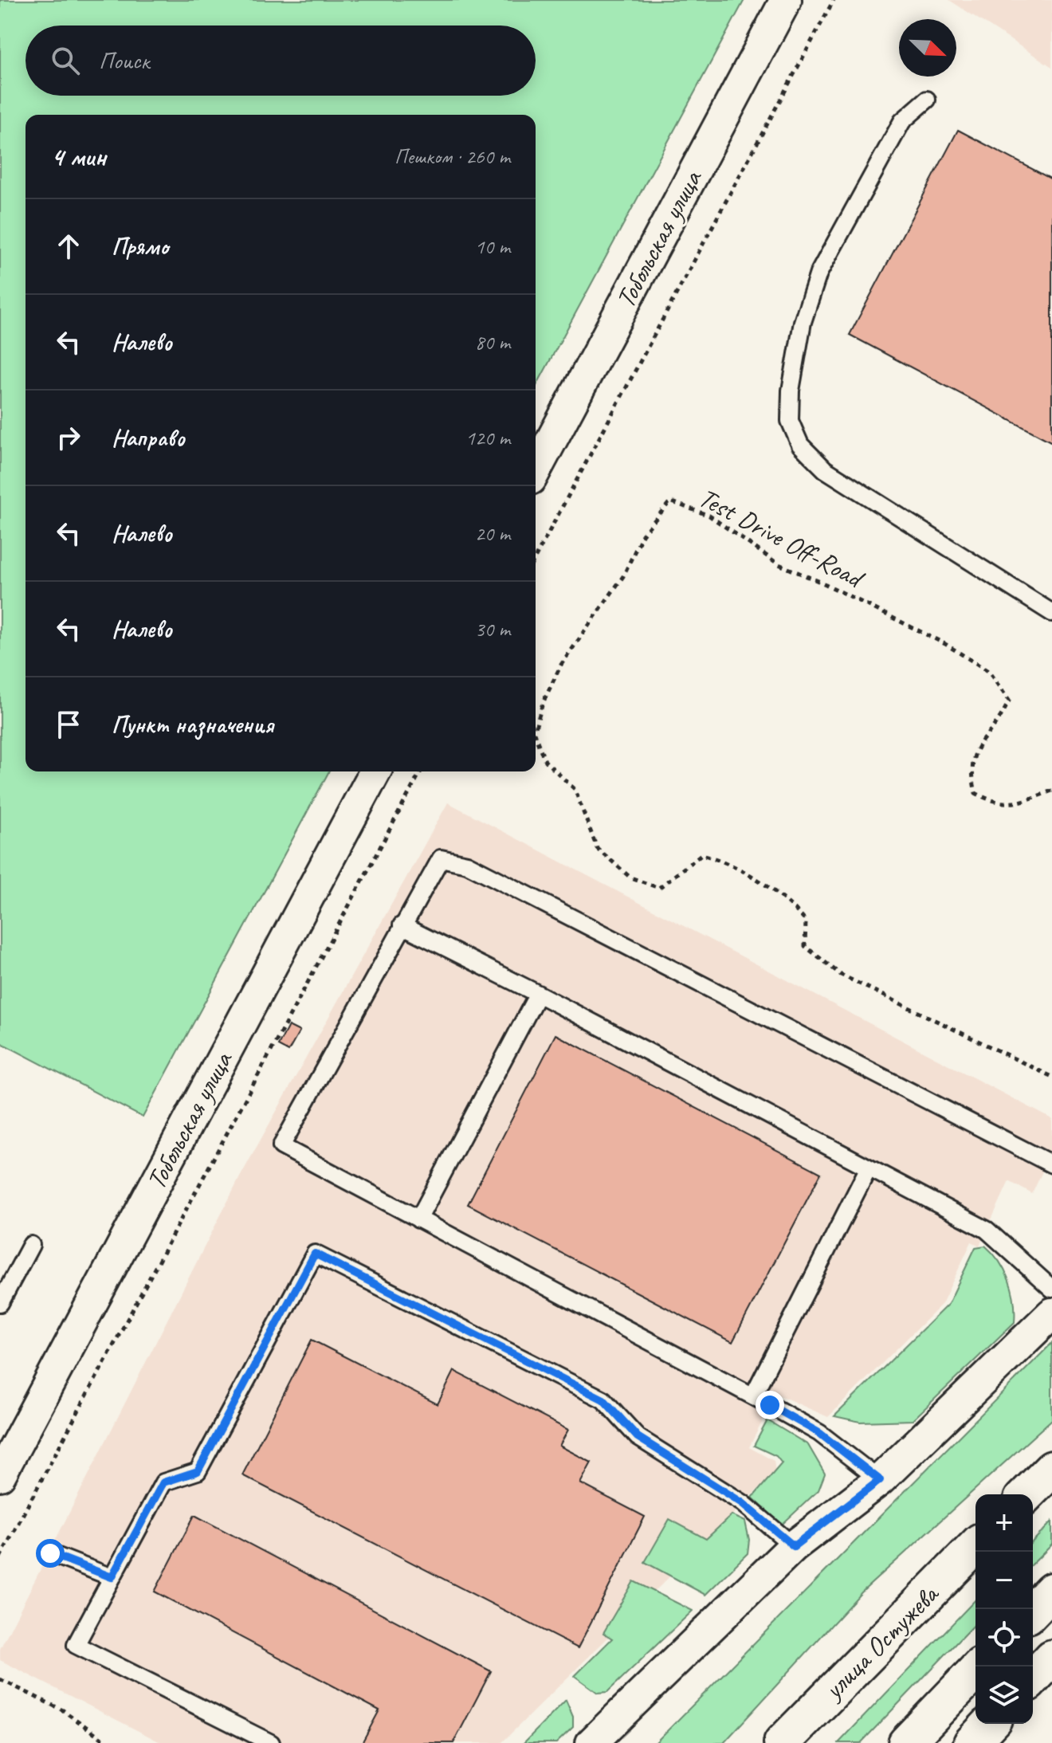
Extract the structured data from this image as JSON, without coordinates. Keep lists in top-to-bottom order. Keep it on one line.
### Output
{"streets":{"main road":["улица Остужева"],"street":["Тобольская улица"],"path":["Test Drive Off-Road"]},"north":"bottom right","page":{"search":"Поиск","heading":["4 мин","Пешком · 260 m"],"list":[["Прямо","10 m"],["Налево","80 m"],["Направо","120 m"],["Налево","20 m"],["Налево","30 m"],"Пункт назначения"],"map_buttons":["+","−"]}}
